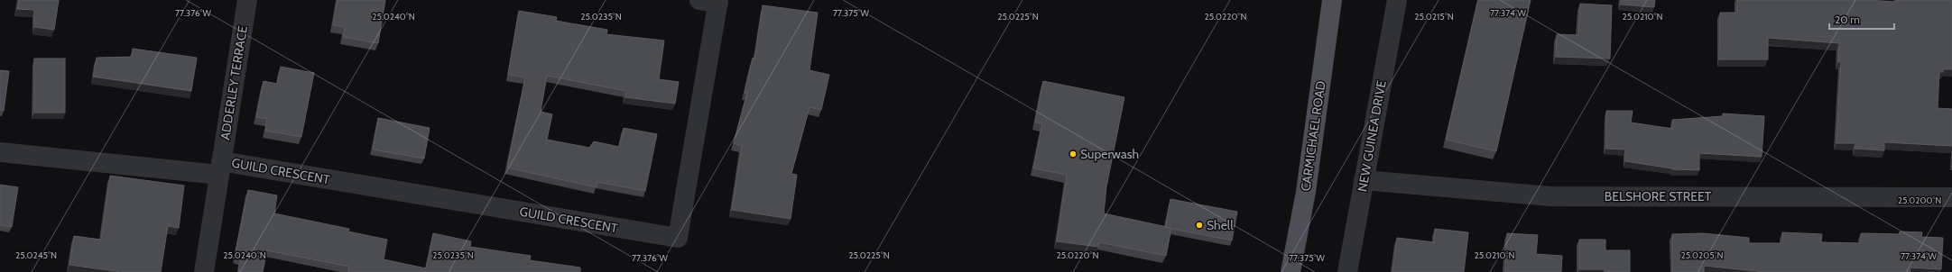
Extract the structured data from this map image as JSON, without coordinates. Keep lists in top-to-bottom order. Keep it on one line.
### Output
{"streets":{"main road":["CARMICHAEL ROAD"],"street":["ADDERLEY TERRACE","NEW GUINEA DRIVE","GUILD CRESCENT","BELSHORE STREET"]},"crossings":[["ADDERLEY TERRACE","GUILD CRESCENT"],["NEW GUINEA DRIVE","BELSHORE STREET"]],"places":["Superwash","Shell"],"scale_bar":"20 m","coordinates":["77.376°W","77.375°W","77.374°W","25.0240°N","25.0235°N","25.0220°N","25.0215°N","25.0210°N","25.0225°N","25.0200°N","25.0245°N","25.0205°N"]}
